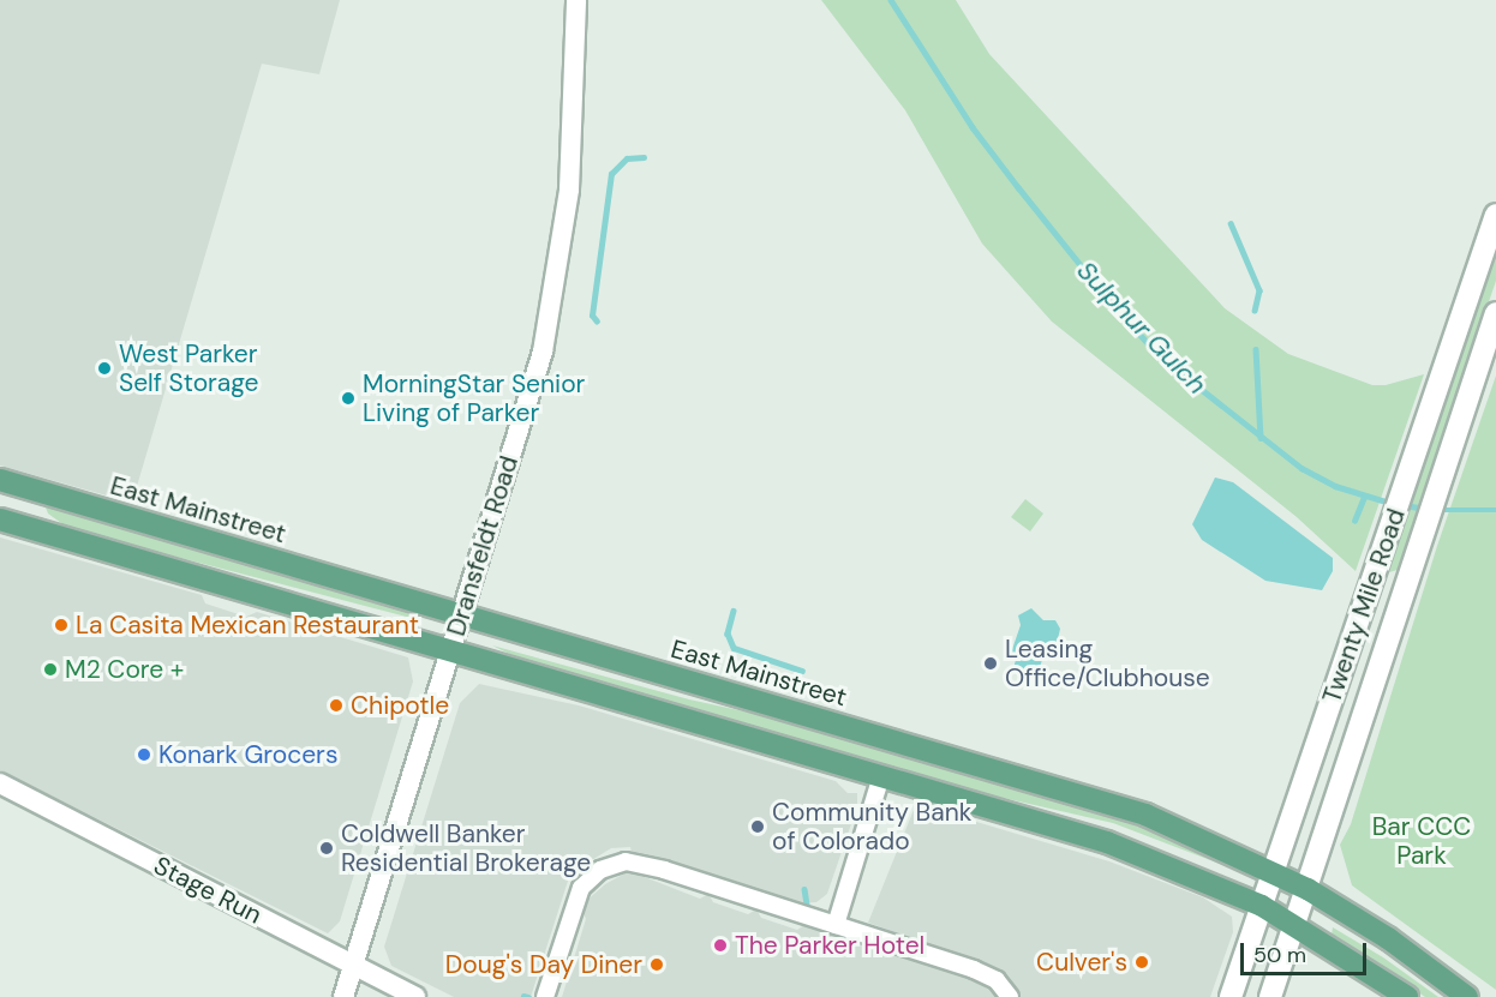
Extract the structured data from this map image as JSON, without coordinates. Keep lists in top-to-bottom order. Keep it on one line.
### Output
{"streets":{"main road":["East Mainstreet","Twenty Mile Road"],"street":["Dransfeldt Road","Stage Run"]},"crossings":[["East Mainstreet","Dransfeldt Road"],["East Mainstreet","Twenty Mile Road"],["Dransfeldt Road","Stage Run"]],"water":["Sulphur Gulch"],"parks":["Bar CCC Park"],"places":["West Parker Self Storage","MorningStar Senior Living of Parker","La Casita Mexican Restaurant","Leasing Office/Clubhouse","M2 Core +","Chipotle","Konark Grocers","Community Bank of Colorado","Coldwell Banker Residential Brokerage","The Parker Hotel","Culver's","Doug's Day Diner"],"scale_bar":"50 m"}
